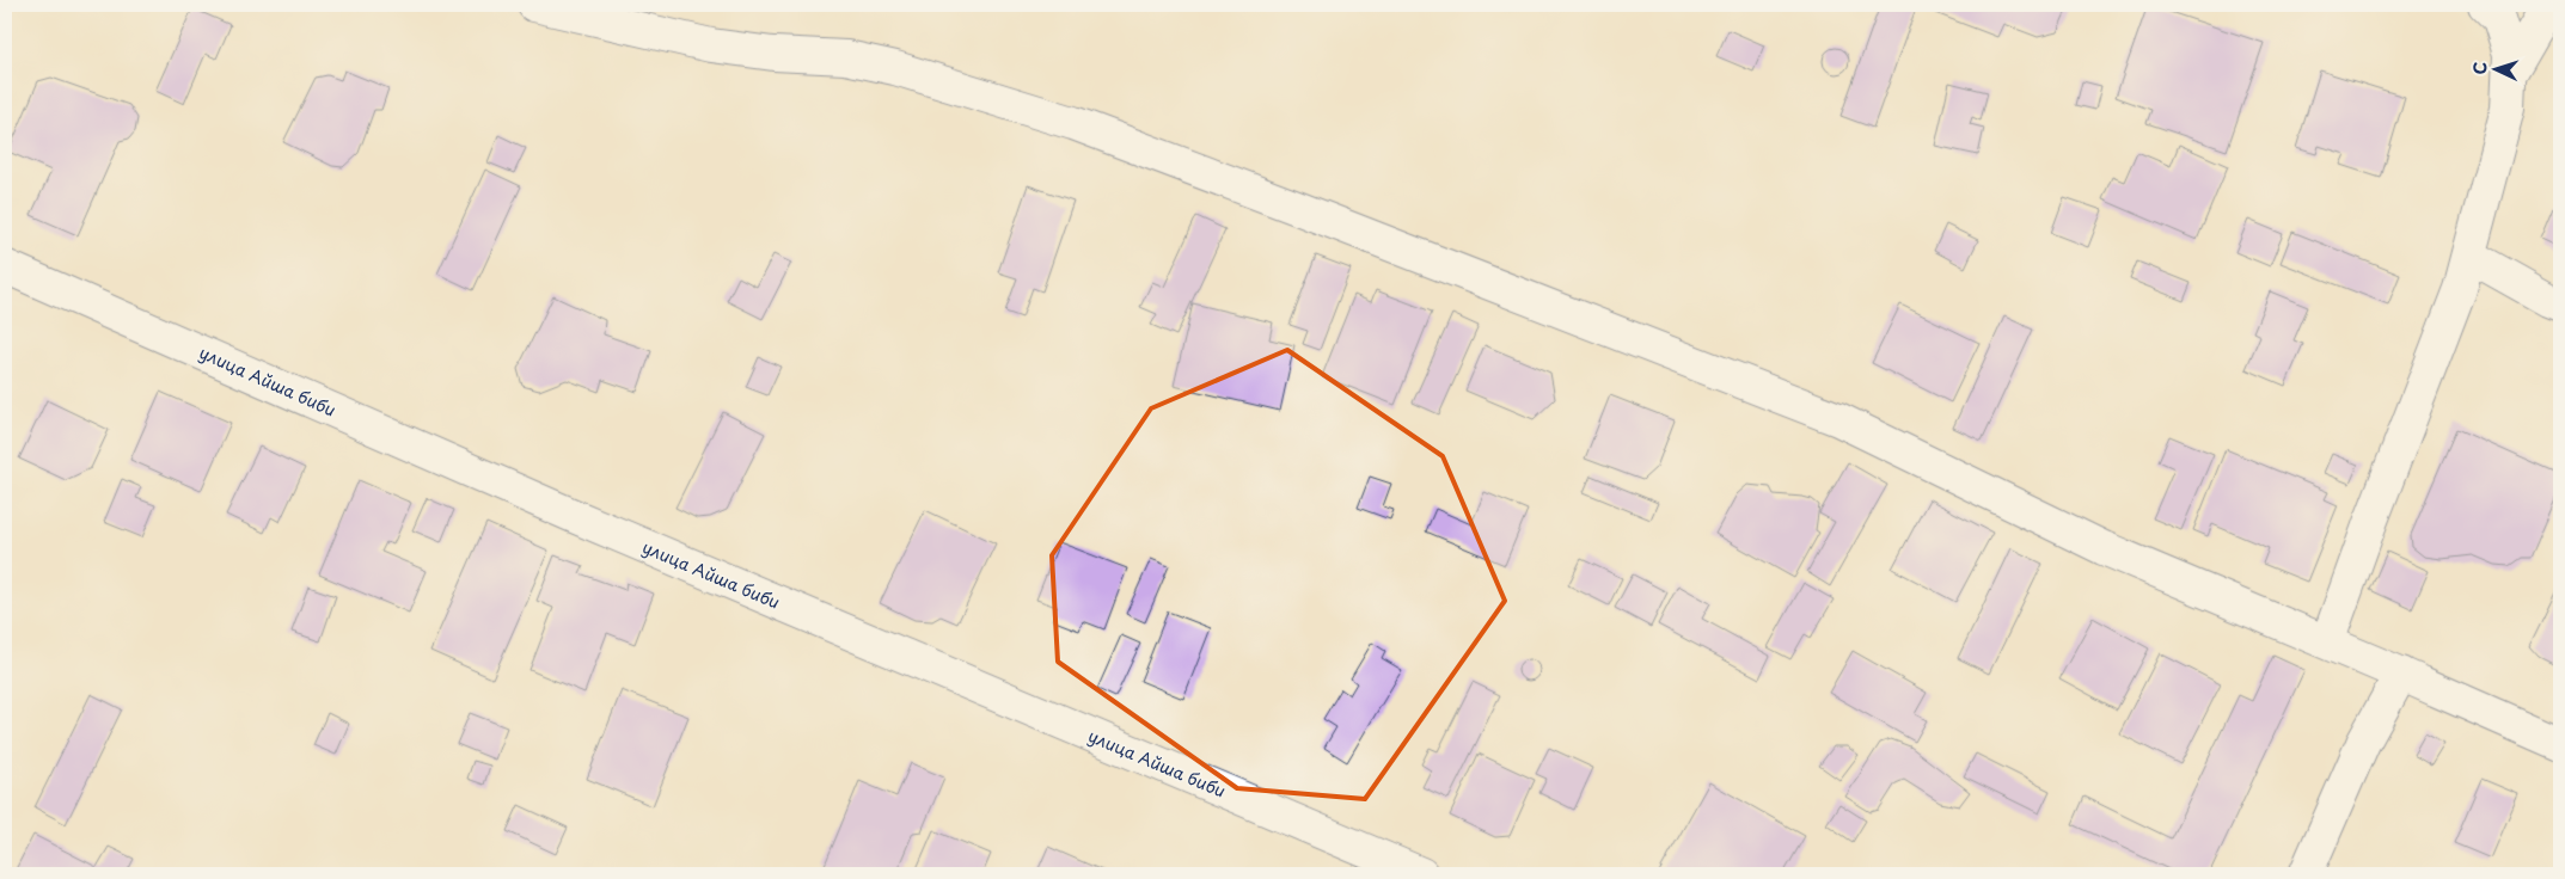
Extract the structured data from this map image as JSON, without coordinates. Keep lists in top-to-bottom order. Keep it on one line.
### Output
{"streets":{"street":["улица Айша биби"]},"north":"left"}
